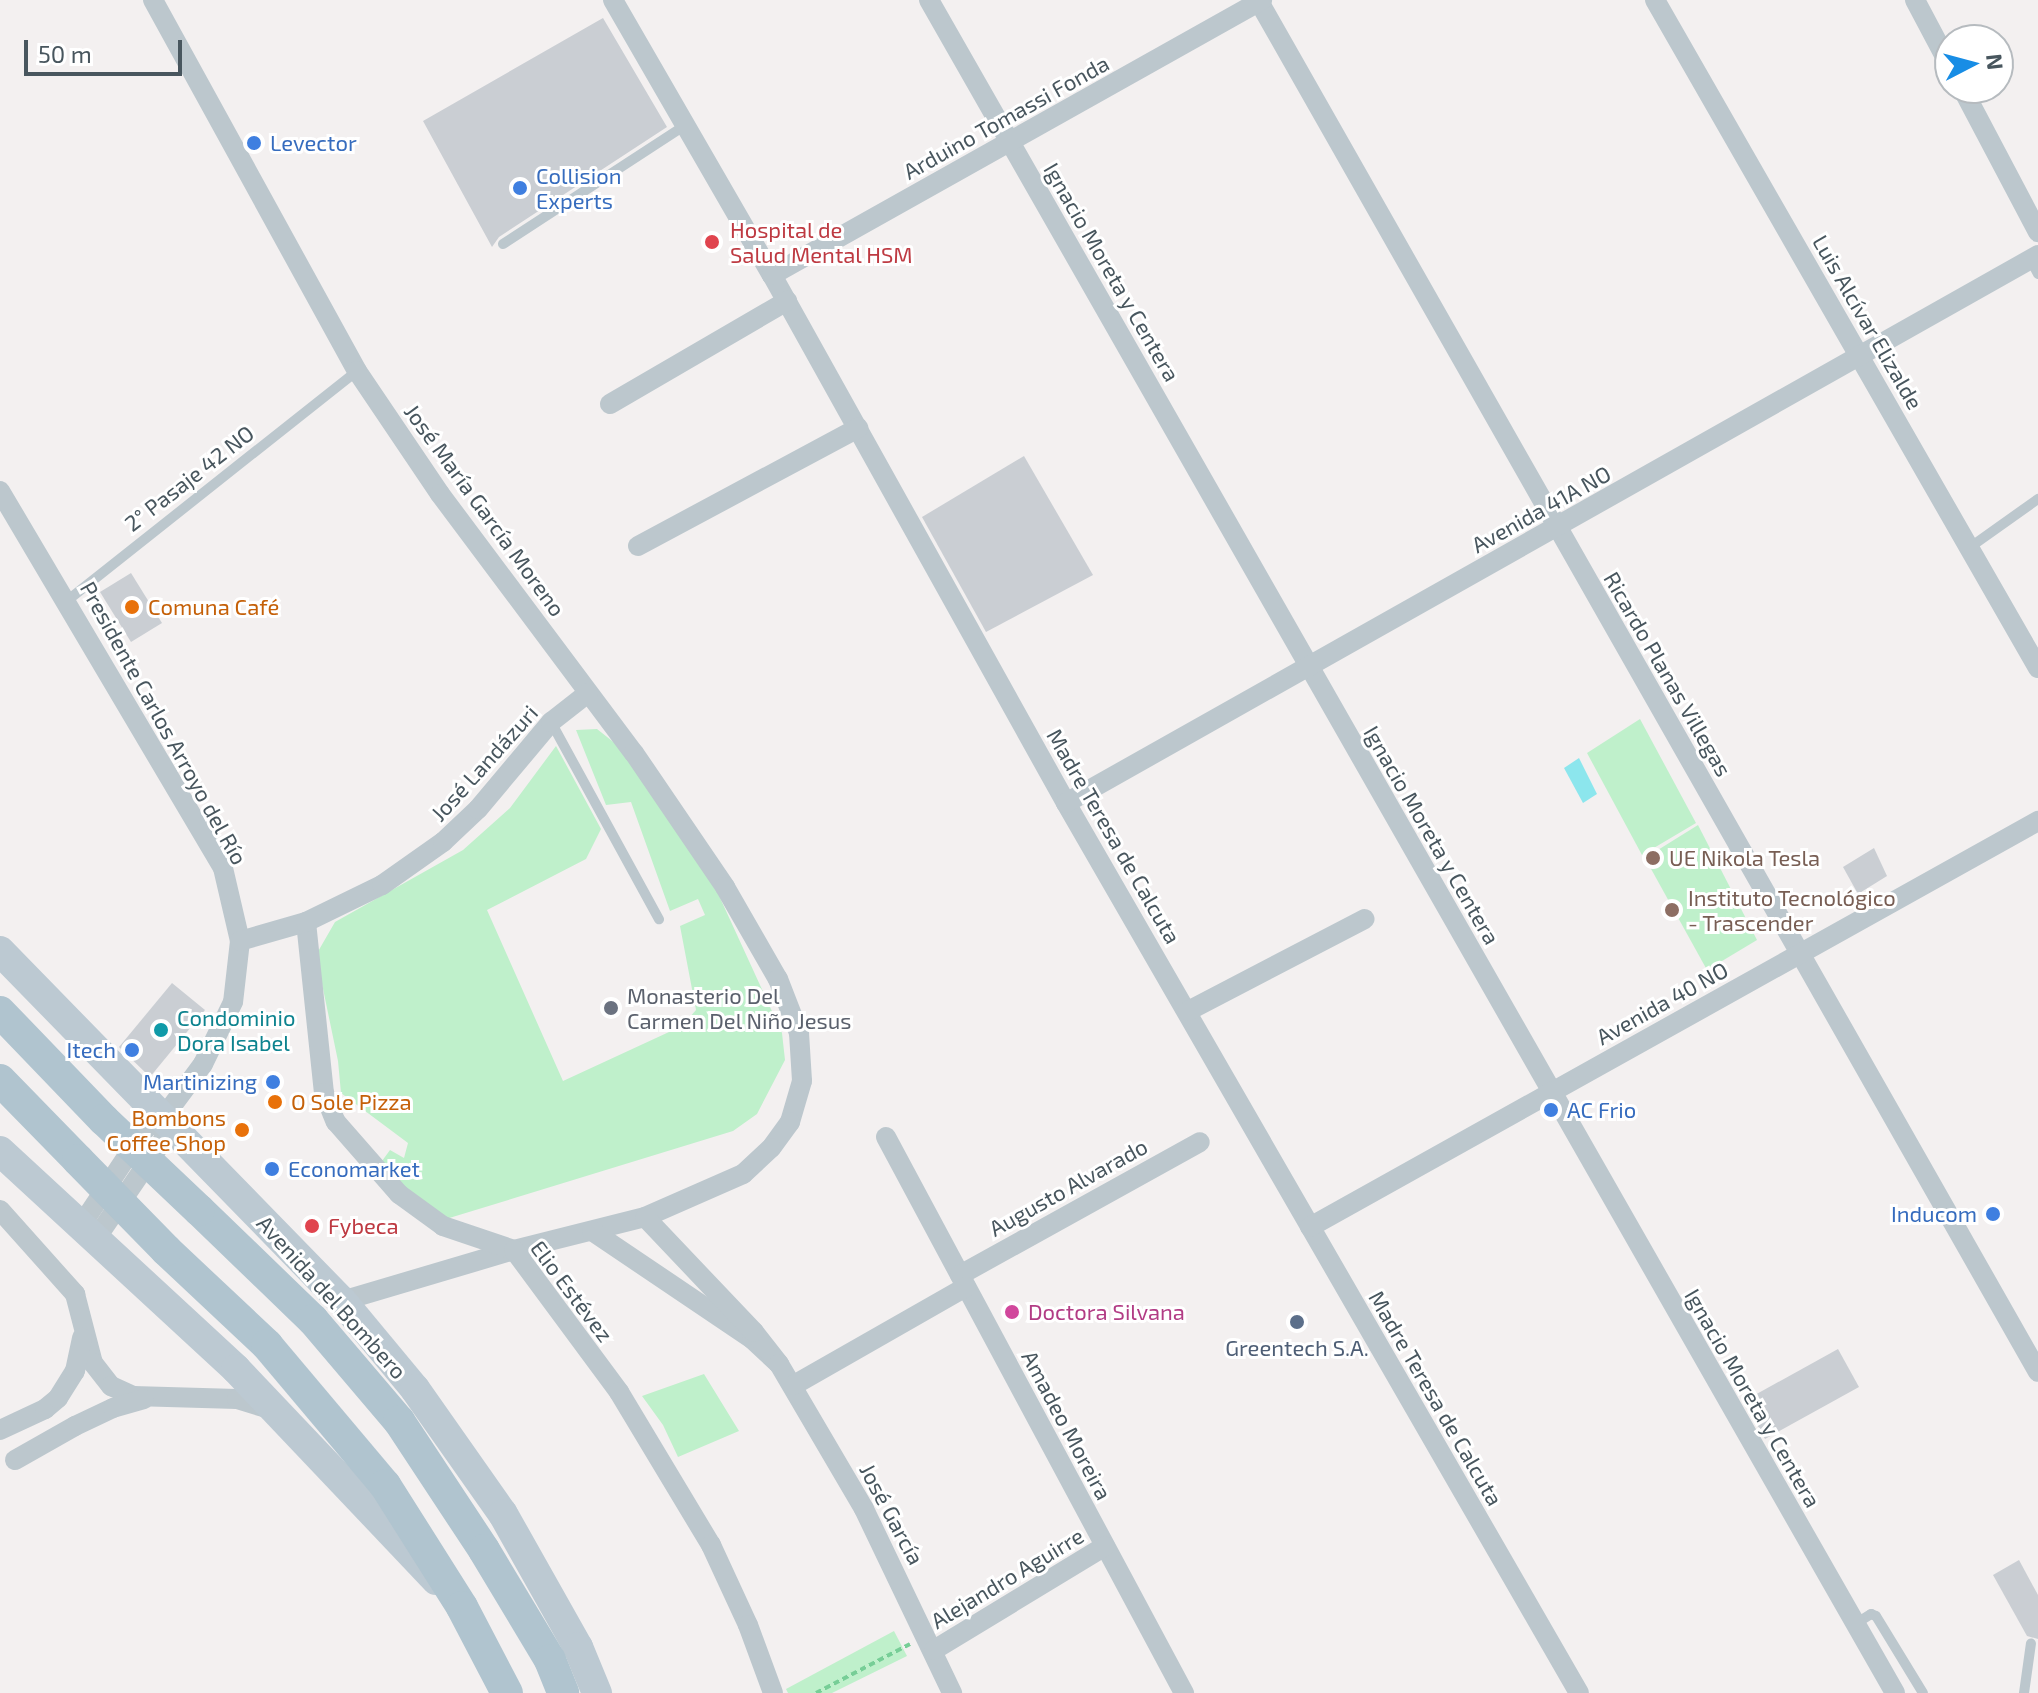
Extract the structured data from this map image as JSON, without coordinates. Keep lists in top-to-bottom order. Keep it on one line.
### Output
{"streets":{"main road":["Avenida del Bombero"],"street":["Arduino Tomassi Fonda","Ignacio Moreta y Centera","Luis Alcívar Elizalde","Avenida 41A NO","José María García Moreno","Ricardo Planas Villegas","Presidente Carlos Arroyo del Río","José Landázuri","Madre Teresa de Calcuta","Avenida 40 NO","Augusto Alvarado","Elio Estévez","Amadeo Moreira","José García","Alejandro Aguirre"],"lane":["2° Pasaje 42 NO"]},"crossings":[["Arduino Tomassi Fonda","Ignacio Moreta y Centera"],["Arduino Tomassi Fonda","Ricardo Planas Villegas"],["Arduino Tomassi Fonda","Madre Teresa de Calcuta"],["Ignacio Moreta y Centera","Avenida 41A NO"],["Ignacio Moreta y Centera","Avenida 40 NO"],["Luis Alcívar Elizalde","Avenida 41A NO"],["2° Pasaje 42 NO","José María García Moreno"],["2° Pasaje 42 NO","Presidente Carlos Arroyo del Río"],["Avenida 41A NO","Ricardo Planas Villegas"],["Avenida 41A NO","Madre Teresa de Calcuta"],["José María García Moreno","José Landázuri"],["José María García Moreno","Elio Estévez"],["José María García Moreno","Avenida del Bombero"],["José María García Moreno","José García"],["Ricardo Planas Villegas","Avenida 40 NO"],["Presidente Carlos Arroyo del Río","José Landázuri"],["Presidente Carlos Arroyo del Río","Avenida del Bombero"],["José Landázuri","Elio Estévez"],["Madre Teresa de Calcuta","Avenida 40 NO"],["Augusto Alvarado","Amadeo Moreira"],["Augusto Alvarado","José García"],["Amadeo Moreira","Alejandro Aguirre"],["José García","Alejandro Aguirre"]],"places":["Levector","Collision Experts","Hospital de Salud Mental HSM","Comuna Café","UE Nikola Tesla","Instituto Tecnológico - Trascender","Monasterio Del Carmen Del Niño Jesus","Condominio Dora Isabel","Itech","Martinizing","O Sole Pizza","AC Frio","Bombons Coffee Shop","Economarket","Inducom","Fybeca","Doctora Silvana","Greentech S.A."],"scale_bar":"50 m","north":"right"}
